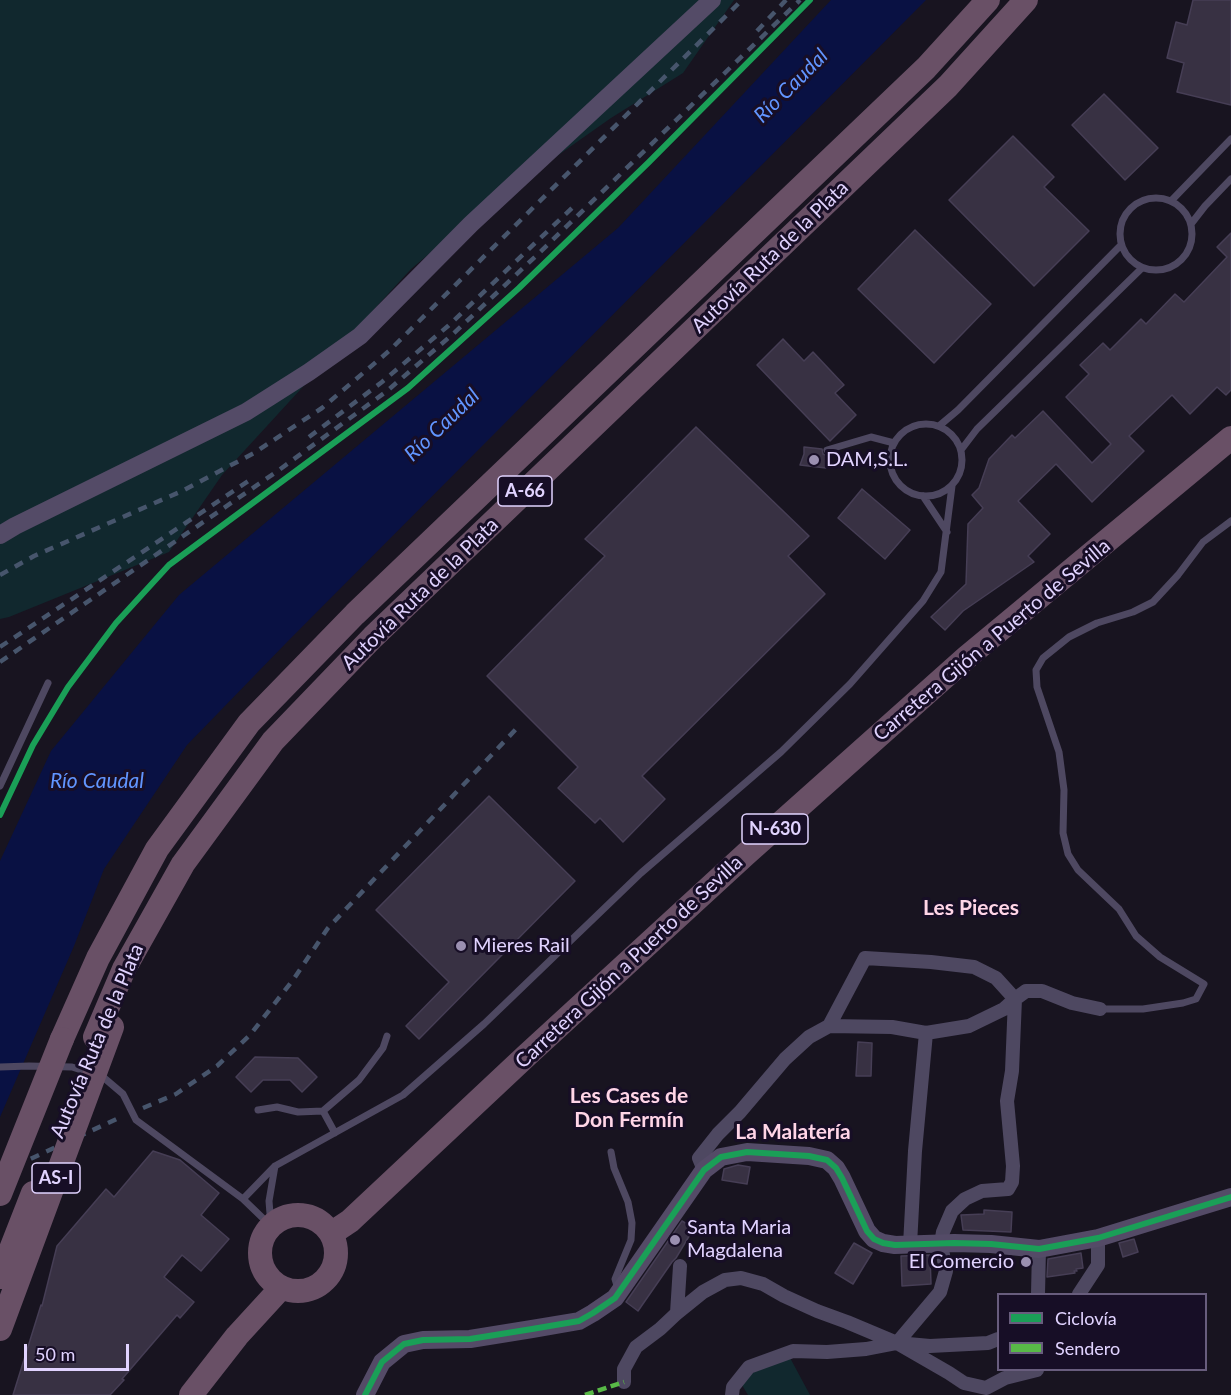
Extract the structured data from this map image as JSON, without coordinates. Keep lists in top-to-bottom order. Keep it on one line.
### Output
{"streets":{"highway":["Autovía Ruta de la Plata","A-66","Carretera Gijón a Puerto de Sevilla","N-630","AS-I"]},"crossings":[["Autovía Ruta de la Plata","AS-I"]],"districts":["Les Pieces","Les Cases de Don Fermín","La Malatería"],"water":["Río Caudal"],"places":["DAM,S.L.","Mieres Rail","Santa Maria Magdalena","El Comercio"],"legend":["Ciclovía","Sendero"],"scale_bar":"50 m"}
